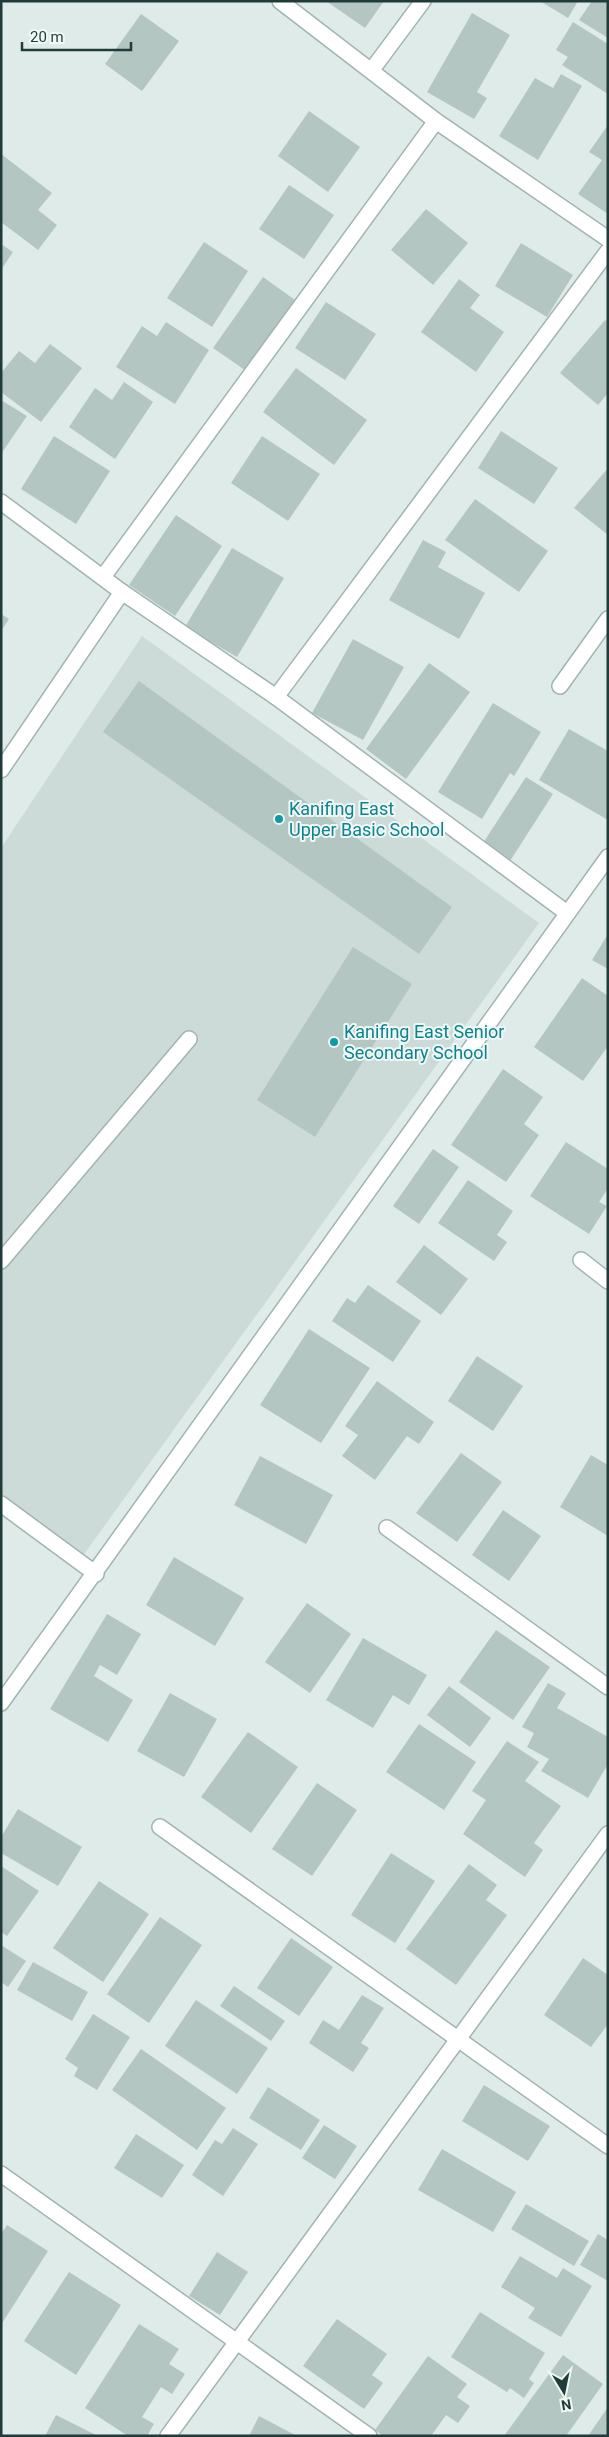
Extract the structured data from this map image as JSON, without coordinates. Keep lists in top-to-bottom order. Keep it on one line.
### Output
{"places":["Kanifing East Upper Basic School","Kanifing East Senior Secondary School"],"scale_bar":"20 m","north":"bottom"}
